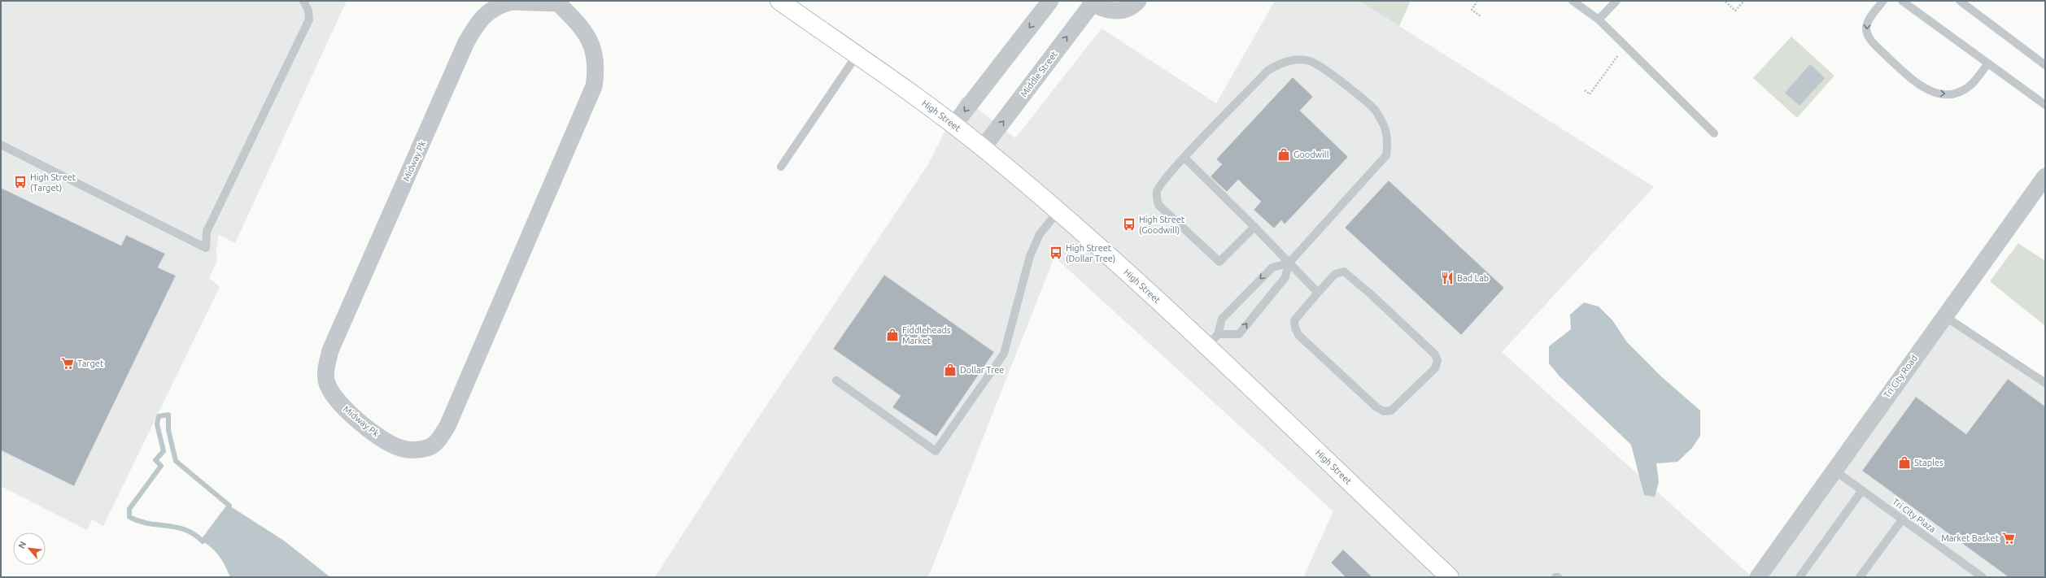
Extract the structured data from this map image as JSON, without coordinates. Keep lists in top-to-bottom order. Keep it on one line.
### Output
{"streets":{"main road":["High Street"],"street":["Middle Street","Midway Pk","Tri City Road"],"lane":["Tri City Plaza"]},"crossings":[["Middle Street","High Street"],["Tri City Road","Tri City Plaza"]],"places":{"shop":["Goodwill","Fiddleheads Market","Dollar Tree","Staples"],"bus stop":["High Street (Target)","High Street (Goodwill)","High Street (Dollar Tree)"],"restaurant":["Bad Lab"],"supermarket":["Target","Market Basket"]},"north":"top left"}
